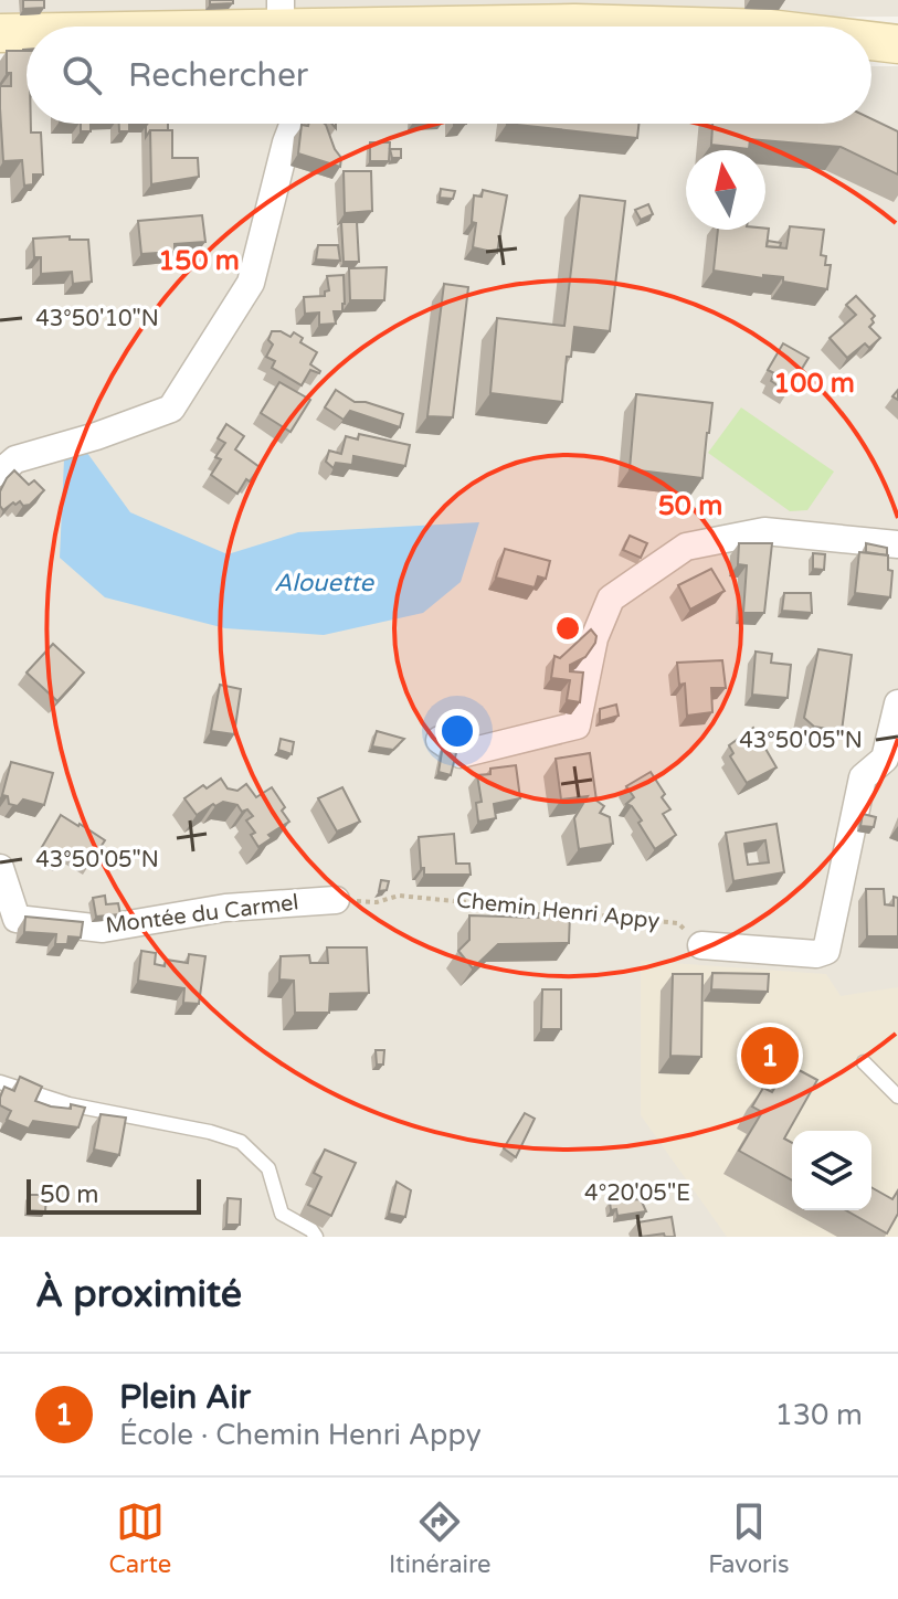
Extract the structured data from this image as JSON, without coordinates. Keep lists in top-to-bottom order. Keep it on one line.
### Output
{"streets":{"street":["Montée du Carmel"],"path":["Chemin Henri Appy"]},"crossings":[["Chemin Henri Appy","Montée du Carmel"]],"water":["Alouette"],"scale_bar":"50 m","north":"top","page":{"search":"Rechercher","pins":"1","scale":"50 m","heading":"À proximité","list":[{"mark":"1","name":"Plein Air","note":"École · Chemin Henri Appy","value":"130 m"}],"nav":["Carte","Itinéraire","Favoris"]},"coordinates":["43°50'10\"N","43°50'05\"N","4°20'05\"E"],"rings":["150 m","100 m","50 m"]}
